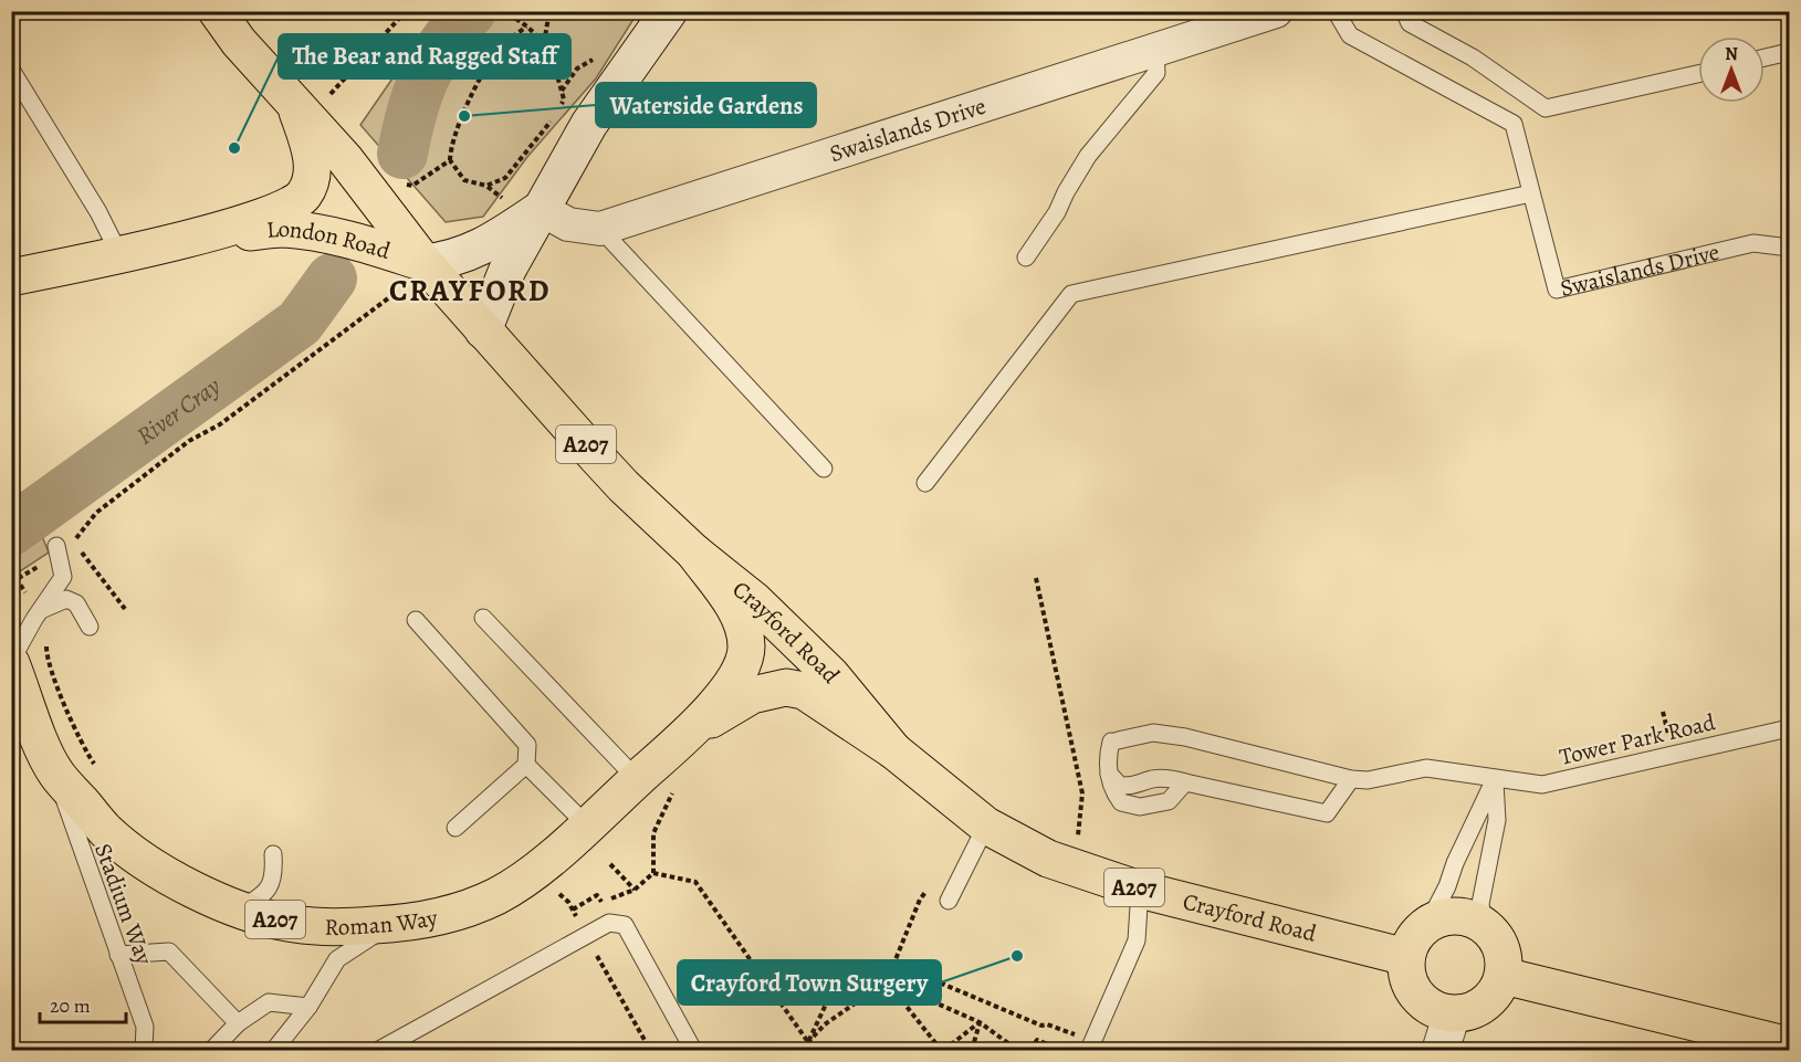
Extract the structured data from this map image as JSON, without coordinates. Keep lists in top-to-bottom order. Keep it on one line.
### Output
{"streets":{"main road":["London Road","A207","Crayford Road","Roman Way"],"street":["Swaislands Drive"],"lane":["Tower Park Road","Stadium Way"]},"crossings":[["London Road","Crayford Road"],["Crayford Road","Roman Way"],["Stadium Way","Roman Way"]],"districts":["CRAYFORD"],"water":["River Cray"],"places":["Waterside Gardens","The Bear and Ragged Staff","Crayford Town Surgery"],"scale_bar":"20 m","north":"top"}
